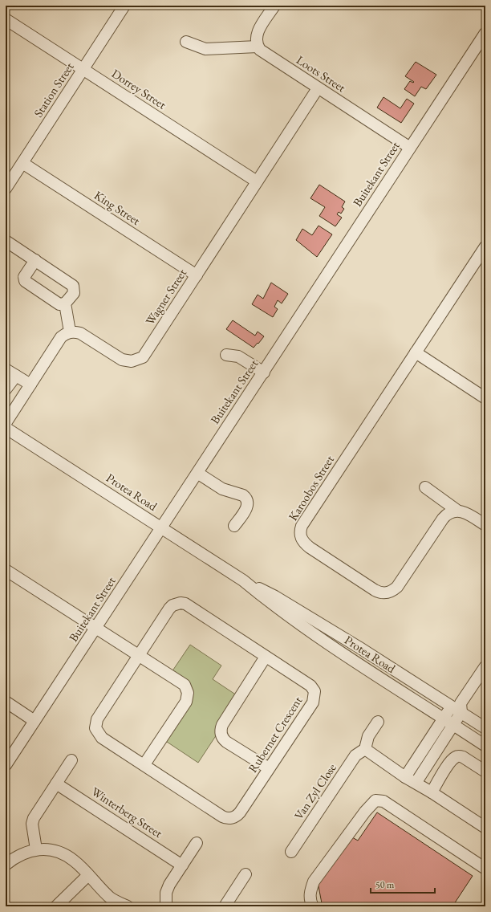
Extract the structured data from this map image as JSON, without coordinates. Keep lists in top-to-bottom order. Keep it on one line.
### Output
{"streets":{"street":["Loots Street","Dorrey Street","Station Street","Buitekant Street","King Street","Wagner Street","Karoobos Street","Protea Road","Rubernet Crescent","Van Zyl Close","Winterberg Street"]},"crossings":[["Loots Street","Buitekant Street"],["Loots Street","Wagner Street"],["Dorrey Street","Station Street"],["Dorrey Street","Wagner Street"],["Station Street","King Street"],["Buitekant Street","Protea Road"],["King Street","Wagner Street"]],"scale_bar":"50 m"}
